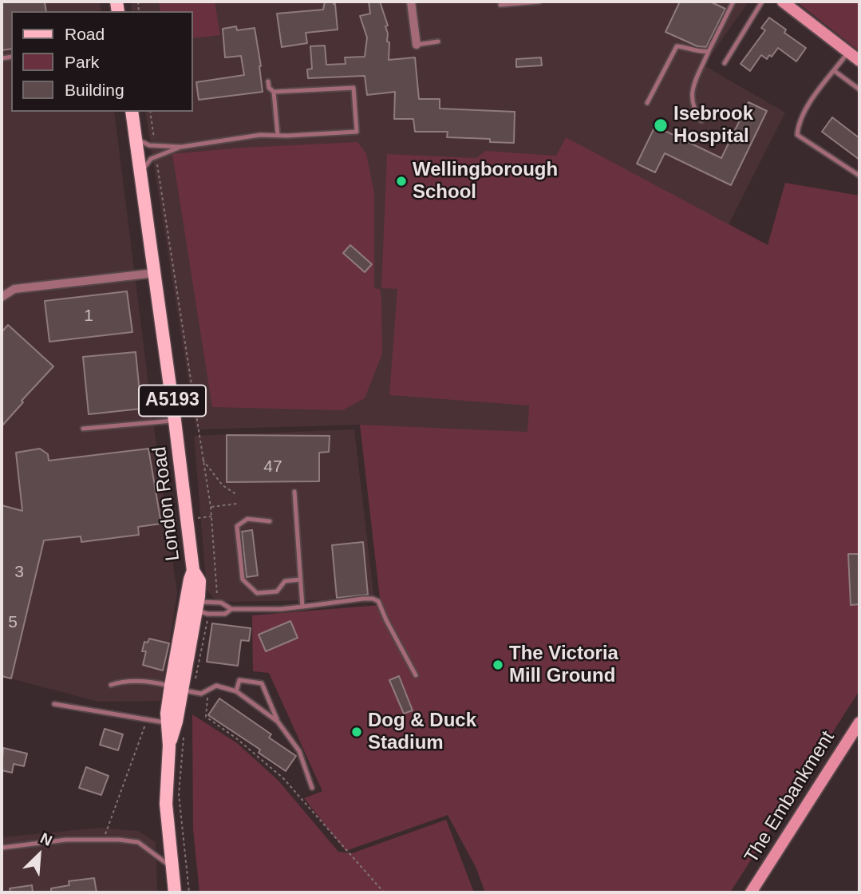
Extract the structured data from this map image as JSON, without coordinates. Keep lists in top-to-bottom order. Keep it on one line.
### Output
{"streets":{"main road":["A5193","London Road","The Embankment"]},"places":["Isebrook Hospital","Wellingborough School","The Victoria Mill Ground","Dog & Duck Stadium"],"house_numbers":["1","47","3","5"],"legend":["Road","Park","Building"],"north":"top right"}
